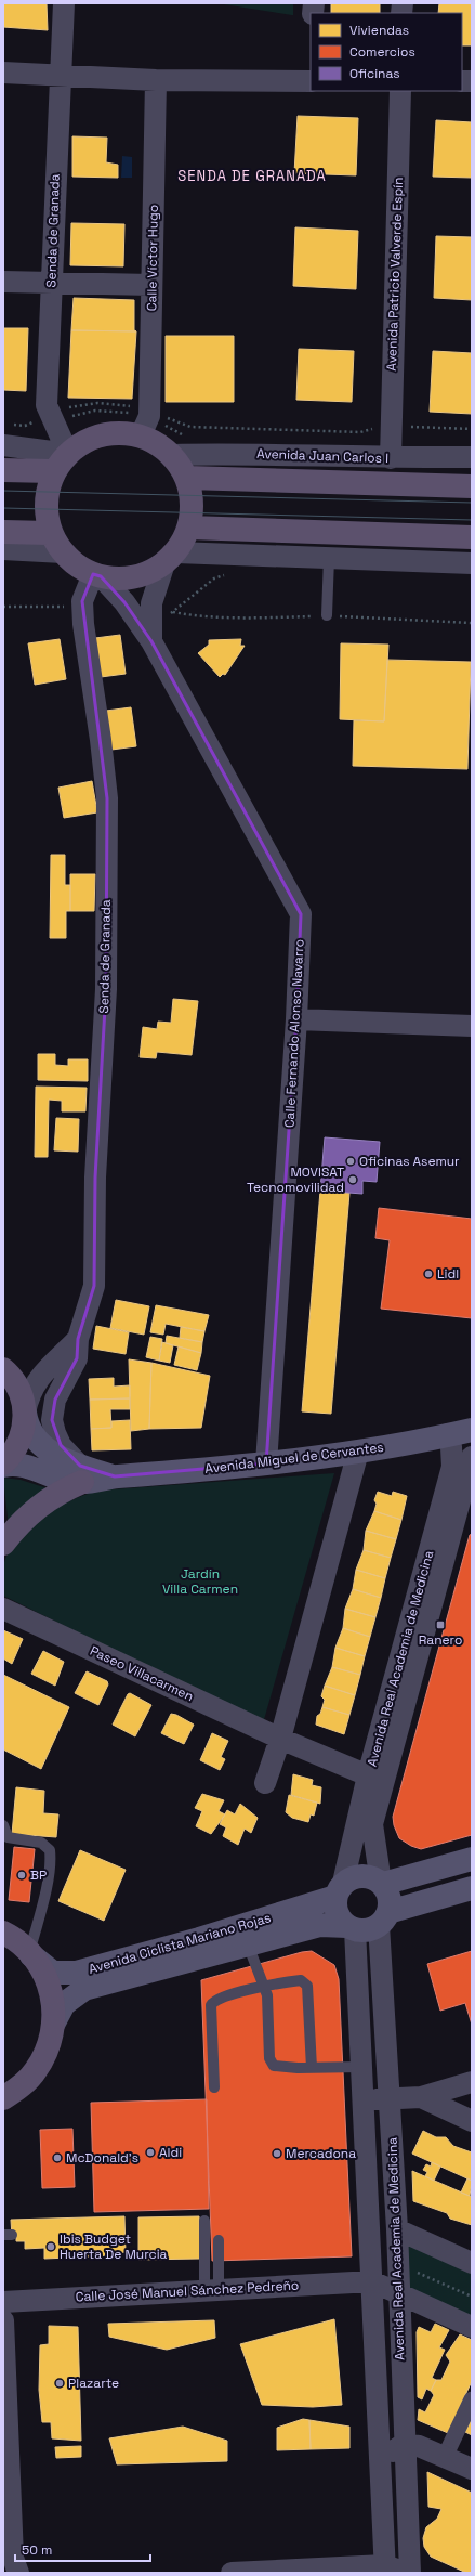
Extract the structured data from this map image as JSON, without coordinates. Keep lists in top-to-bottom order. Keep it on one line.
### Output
{"streets":{"main road":["Avenida Juan Carlos I","Avenida Miguel de Cervantes","Avenida Ciclista Mariano Rojas"],"street":["Senda de Granada","Calle Víctor Hugo","Avenida Patricio Valverde Espín","Calle Fernando Alonso Navarro","Avenida Real Academia de Medicina","Paseo Villacarmen","Calle José Manuel Sánchez Pedreño"]},"crossings":[["Senda de Granada","Calle Víctor Hugo"],["Senda de Granada","Avenida Juan Carlos I"],["Senda de Granada","Calle Fernando Alonso Navarro"],["Senda de Granada","Avenida Miguel de Cervantes"],["Calle Víctor Hugo","Avenida Juan Carlos I"],["Calle Víctor Hugo","Calle Fernando Alonso Navarro"],["Avenida Patricio Valverde Espín","Avenida Juan Carlos I"],["Avenida Juan Carlos I","Calle Fernando Alonso Navarro"],["Calle Fernando Alonso Navarro","Avenida Miguel de Cervantes"],["Avenida Miguel de Cervantes","Avenida Real Academia de Medicina"],["Avenida Real Academia de Medicina","Paseo Villacarmen"],["Avenida Real Academia de Medicina","Avenida Ciclista Mariano Rojas"],["Avenida Real Academia de Medicina","Calle José Manuel Sánchez Pedreño"]],"districts":["SENDA DE GRANADA"],"parks":["Jardín Villa Carmen"],"places":{"other":["Oficinas Asemur","MOVISAT Tecnomovilidad","Lidl","BP","Aldi","Mercadona","McDonald's","Ibis Budget Huerta De Murcia","Plazarte"],"transit":["Ranero"]},"legend":["Viviendas","Comercios","Oficinas"],"scale_bar":"50 m"}
